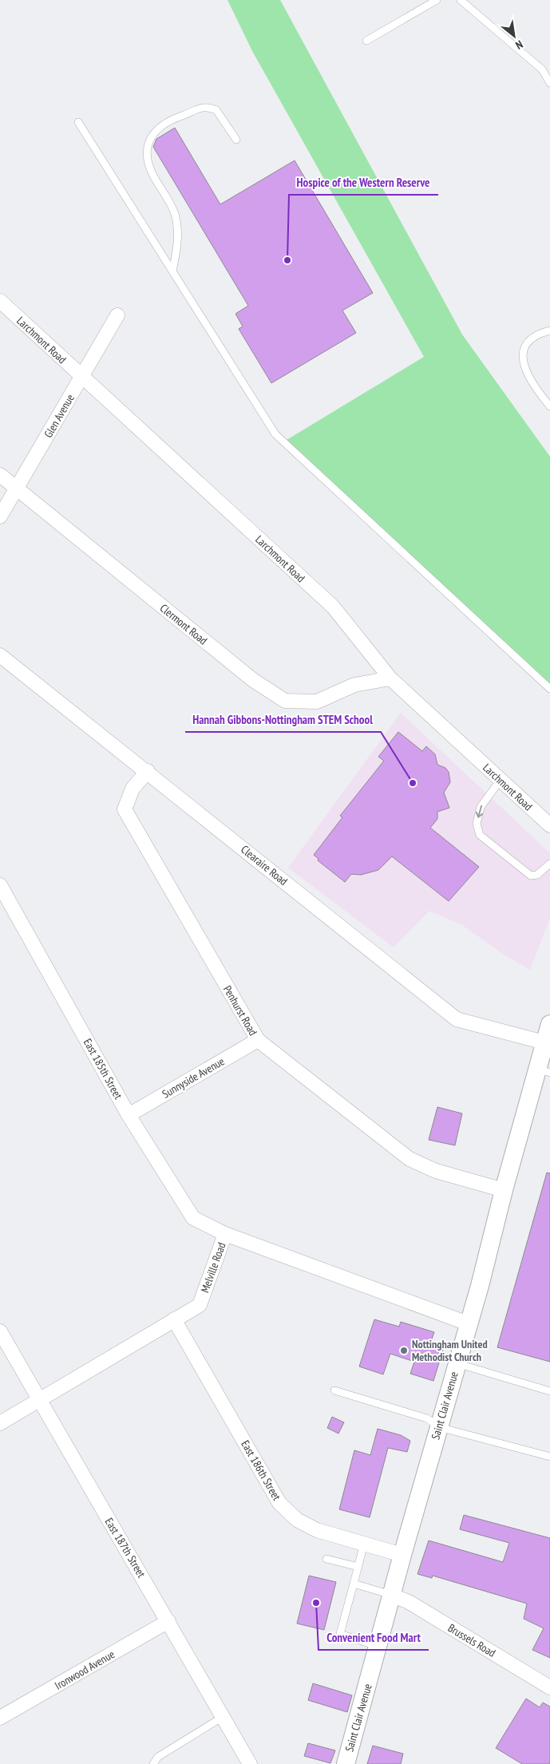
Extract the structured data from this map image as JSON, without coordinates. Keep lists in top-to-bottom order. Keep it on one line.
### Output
{"streets":{"street":["Larchmont Road","Glen Avenue","Clermont Road","Clearaire Road","Penhurst Road","East 185th Street","Sunnyside Avenue","Melville Road","Saint Clair Avenue","East 186th Street","East 187th Street","Brussels Road","Ironwood Avenue"]},"crossings":[["Larchmont Road","Glen Avenue"],["Larchmont Road","Clermont Road"],["Glen Avenue","Clermont Road"],["Clearaire Road","Penhurst Road"],["Clearaire Road","Saint Clair Avenue"],["Penhurst Road","Sunnyside Avenue"],["Penhurst Road","Saint Clair Avenue"],["East 185th Street","Sunnyside Avenue"],["East 185th Street","Melville Road"],["Melville Road","Saint Clair Avenue"],["Melville Road","East 186th Street"],["Melville Road","East 187th Street"],["Saint Clair Avenue","East 186th Street"],["Saint Clair Avenue","Brussels Road"],["East 187th Street","Ironwood Avenue"]],"places":["Hospice of the Western Reserve","Hannah Gibbons-Nottingham STEM School","Nottingham United Methodist Church","Convenient Food Mart"],"north":"bottom right"}
